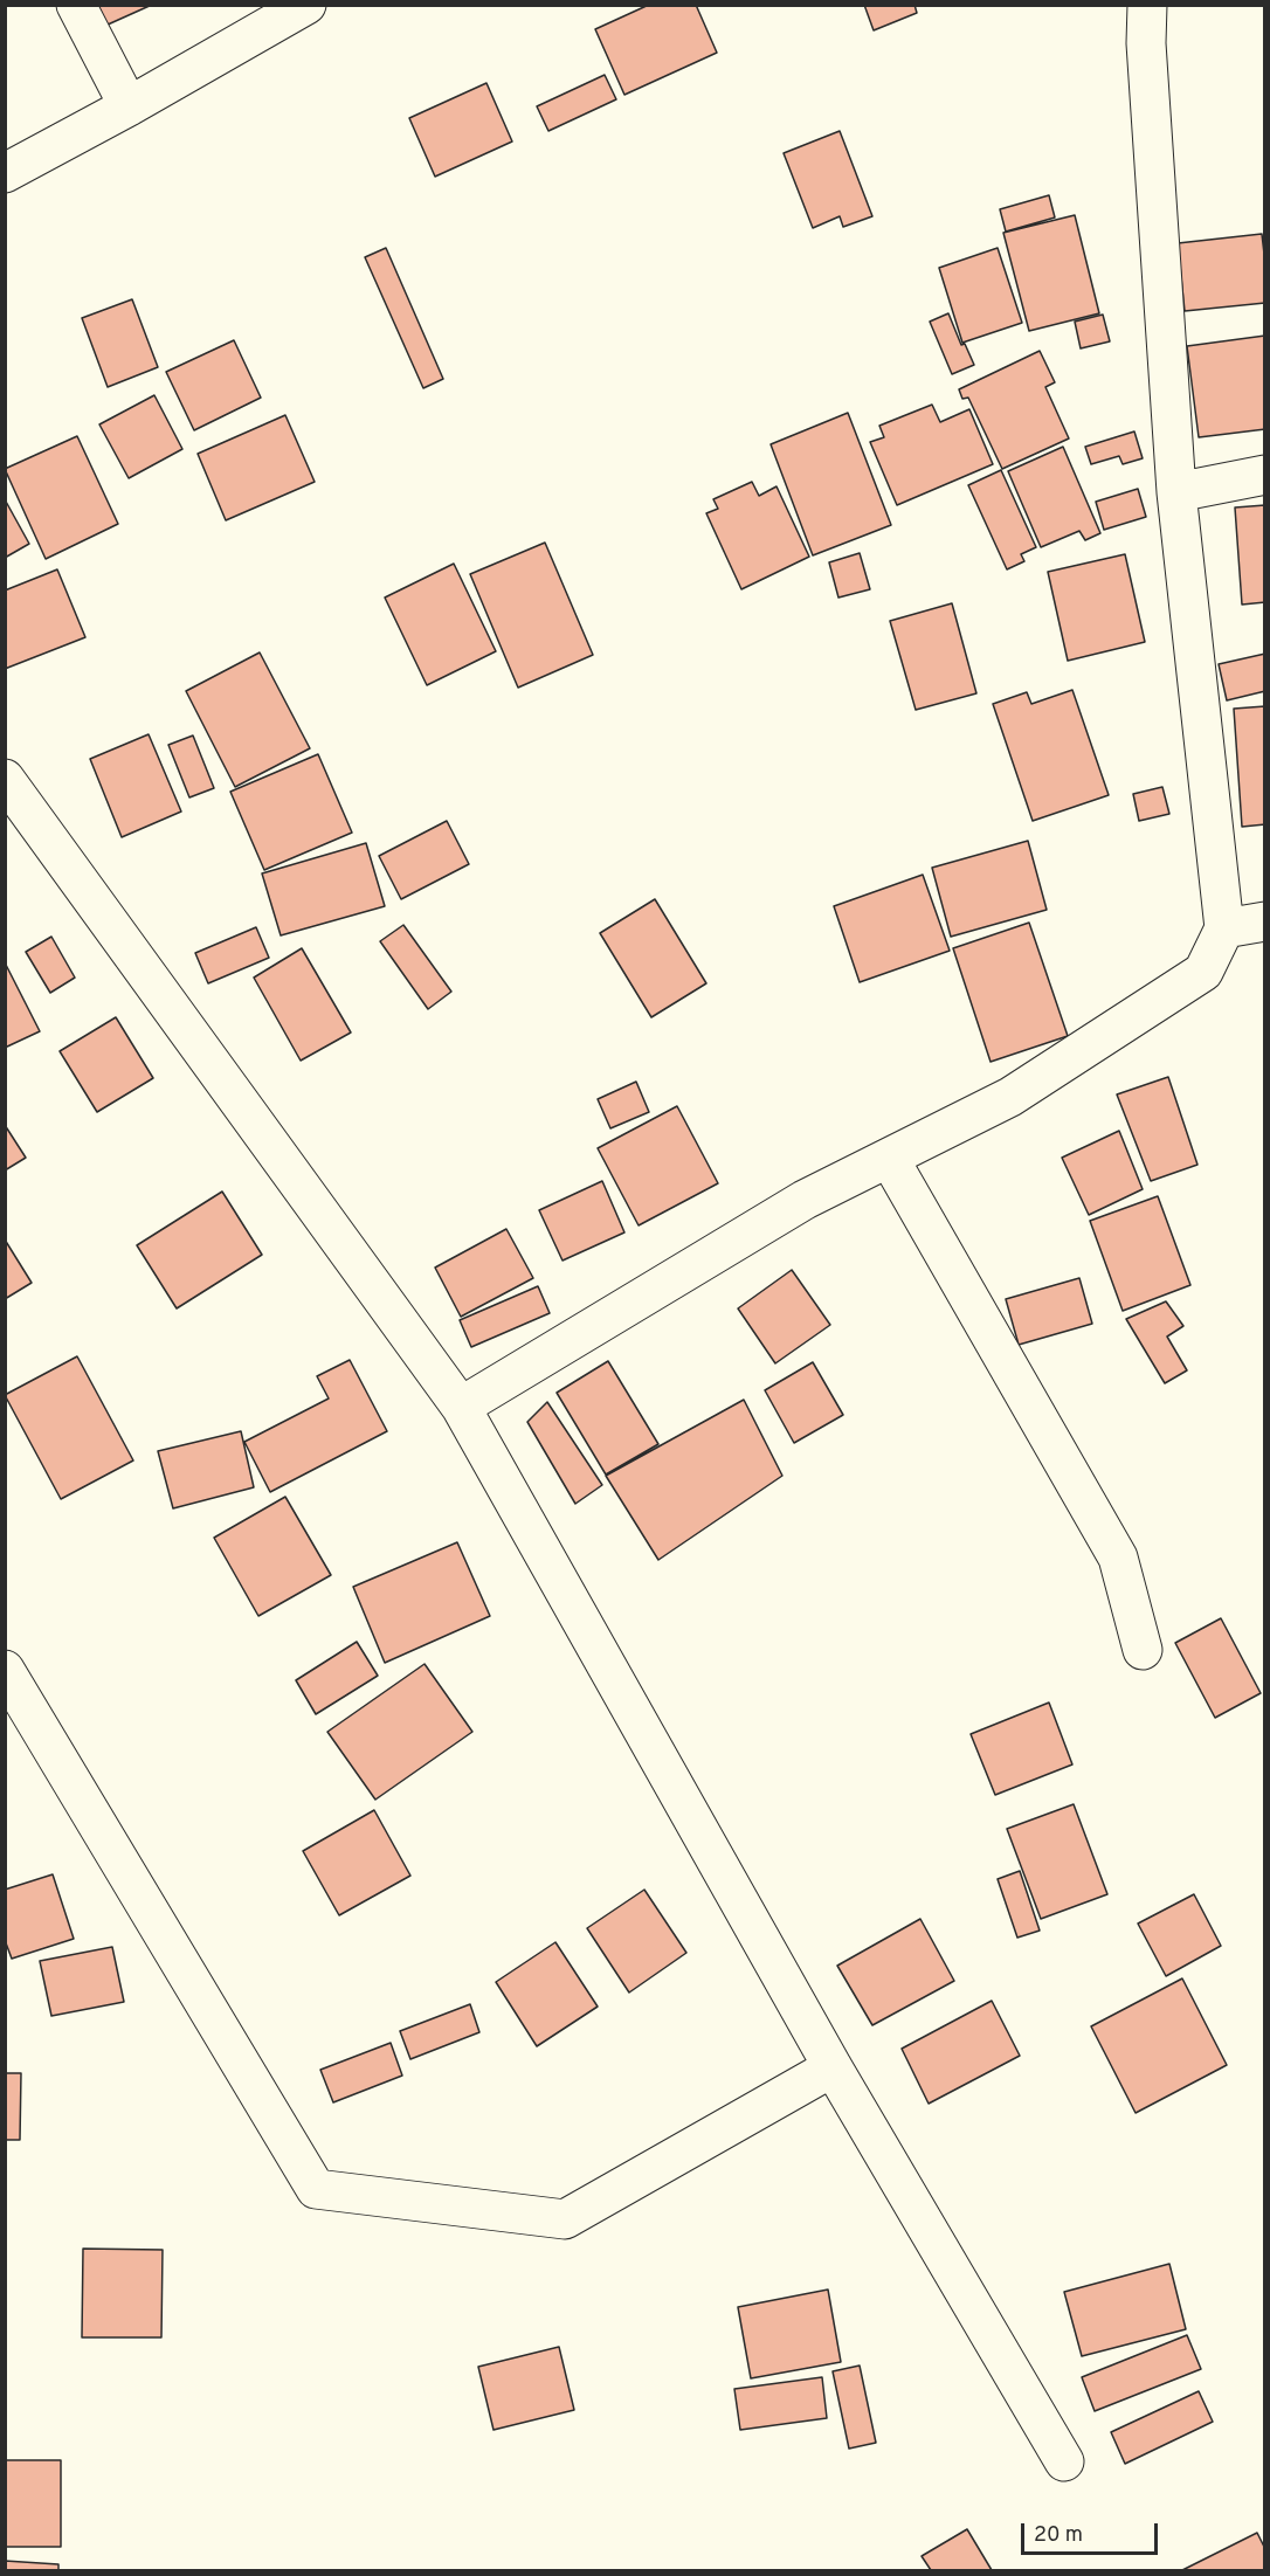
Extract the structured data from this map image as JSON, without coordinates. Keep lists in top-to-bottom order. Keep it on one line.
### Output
{"scale_bar":"20 m"}
